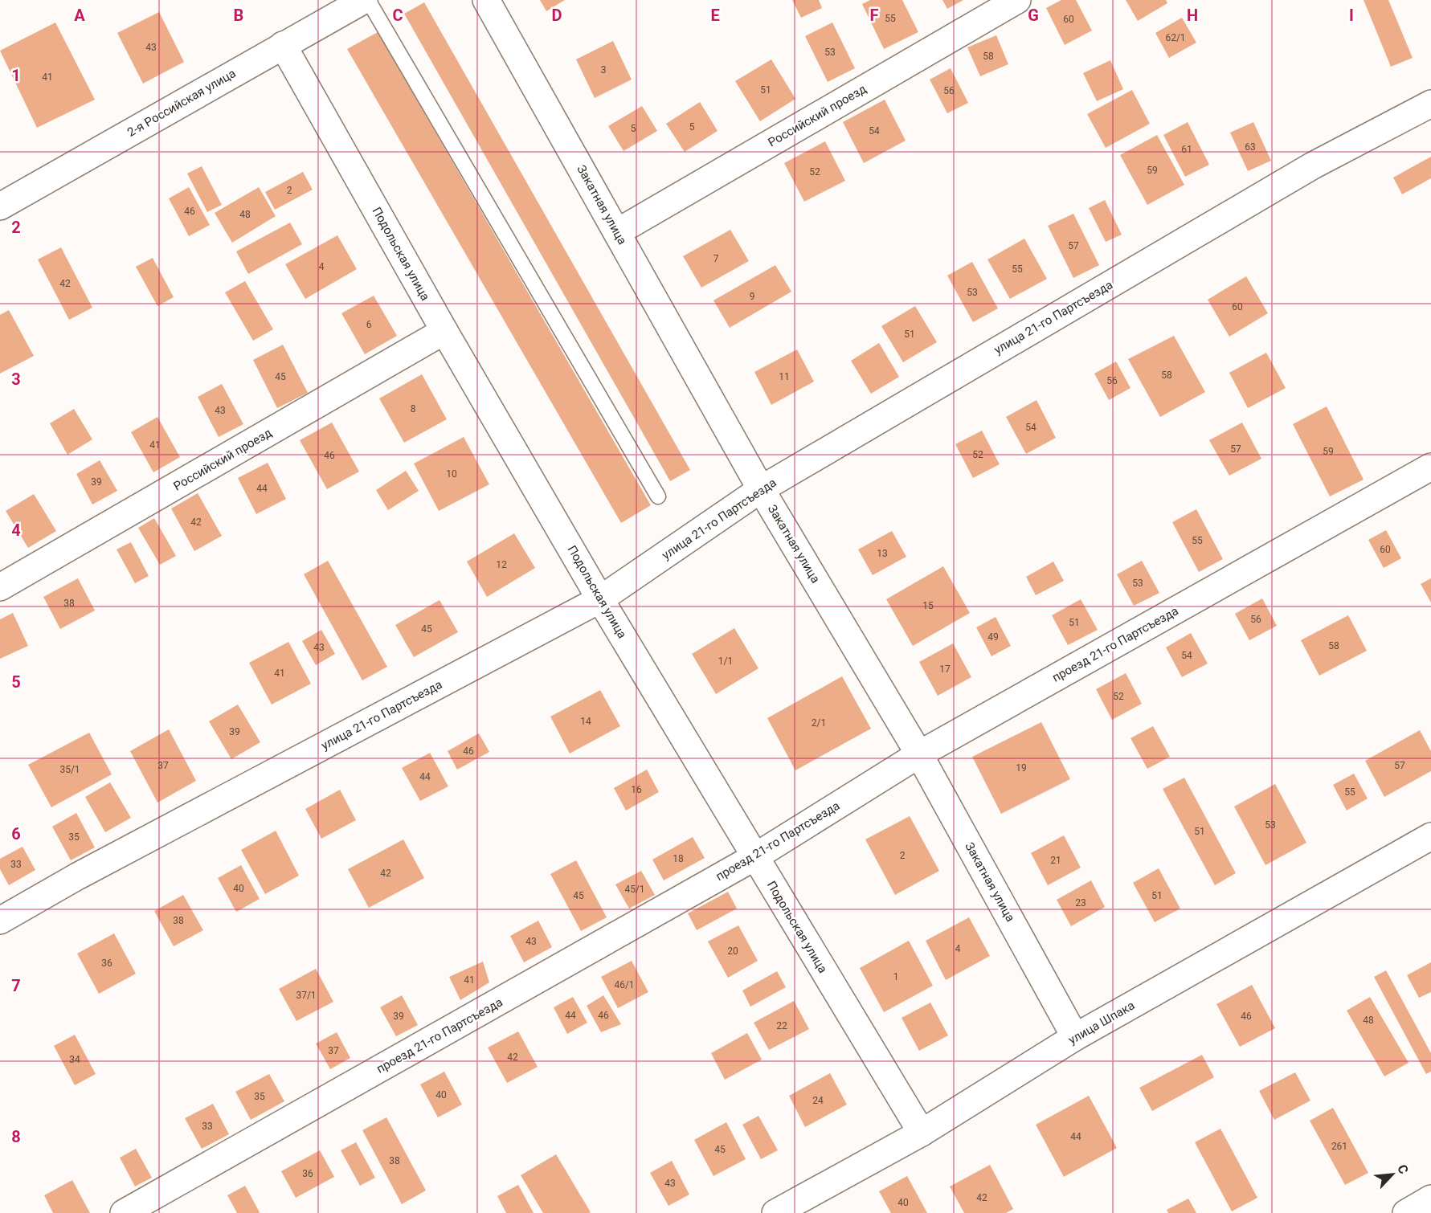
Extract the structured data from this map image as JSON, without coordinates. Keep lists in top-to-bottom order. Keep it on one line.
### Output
{"streets":{"street":["2-я Российская улица","Российский проезд","Закатная улица","Подольская улица","улица 21-го Партсъезда","проезд 21-го Партсъезда","улица Шпака"]},"crossings":[["2-я Российская улица","Подольская улица"],["Российский проезд","Закатная улица"],["Российский проезд","Подольская улица"],["Закатная улица","улица 21-го Партсъезда"],["Закатная улица","проезд 21-го Партсъезда"],["Закатная улица","улица Шпака"],["Подольская улица","улица 21-го Партсъезда"],["Подольская улица","проезд 21-го Партсъезда"],["Подольская улица","улица Шпака"]],"house_numbers":["55","60","62/1","43","53","58","3","41","51","56","5","5","54","63","61","59","52","2","46","48","57","7","4","55","42","53","9","60","6","51","58","45","11","56","8","43","54","41","57","59","52","46","10","39","44","42","55","60","13","12","53","38","15","56","51","45","49","58","43","54","1/1","17","41","52","14","2/1","39","46","37","57","19","35/1","44","16","55","53","51","35","2","18","21","33","42","40","45/1","45","51","23","38","43","4","20","36","1","41","46/1","37/1","44","46","39","46","48","22","37","42","34","40","35","24","33","44","261","45","38","36","43","42","40"],"north":"top right","grid":{"columns":["A","B","C","D","E","F","G","H","I"],"rows":["1","2","3","4","5","6","7","8"]}}
